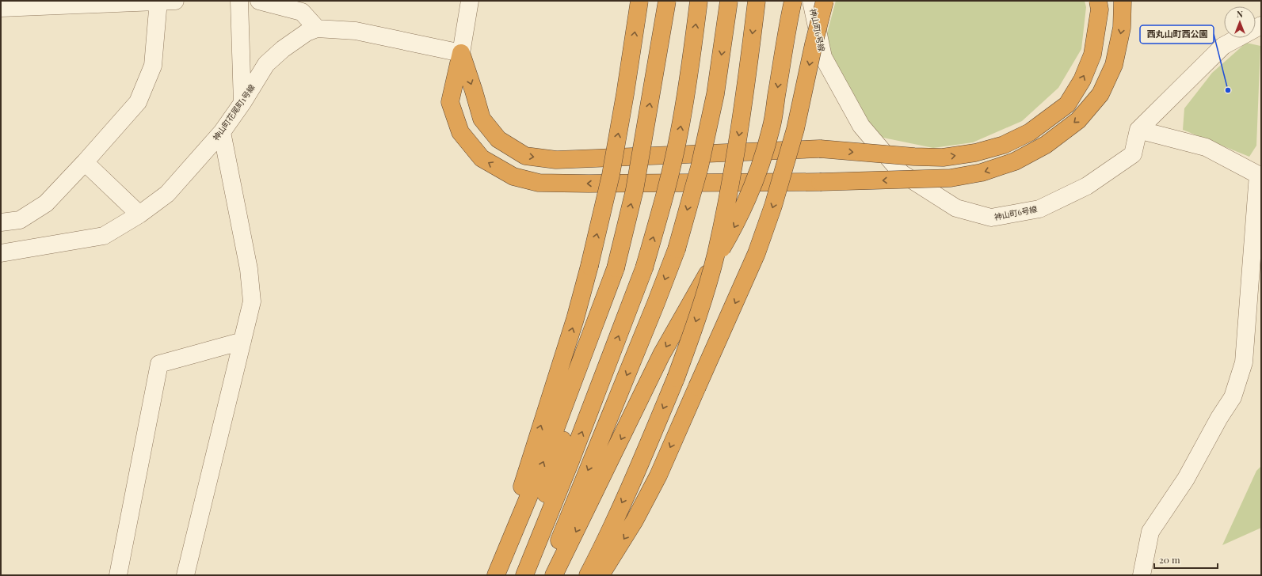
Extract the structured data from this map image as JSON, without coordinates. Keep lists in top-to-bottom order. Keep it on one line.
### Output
{"streets":{"street":["神山町6号線","神山町花尾町1号線"]},"places":["西丸山町西公園"],"scale_bar":"20 m","north":"top"}
